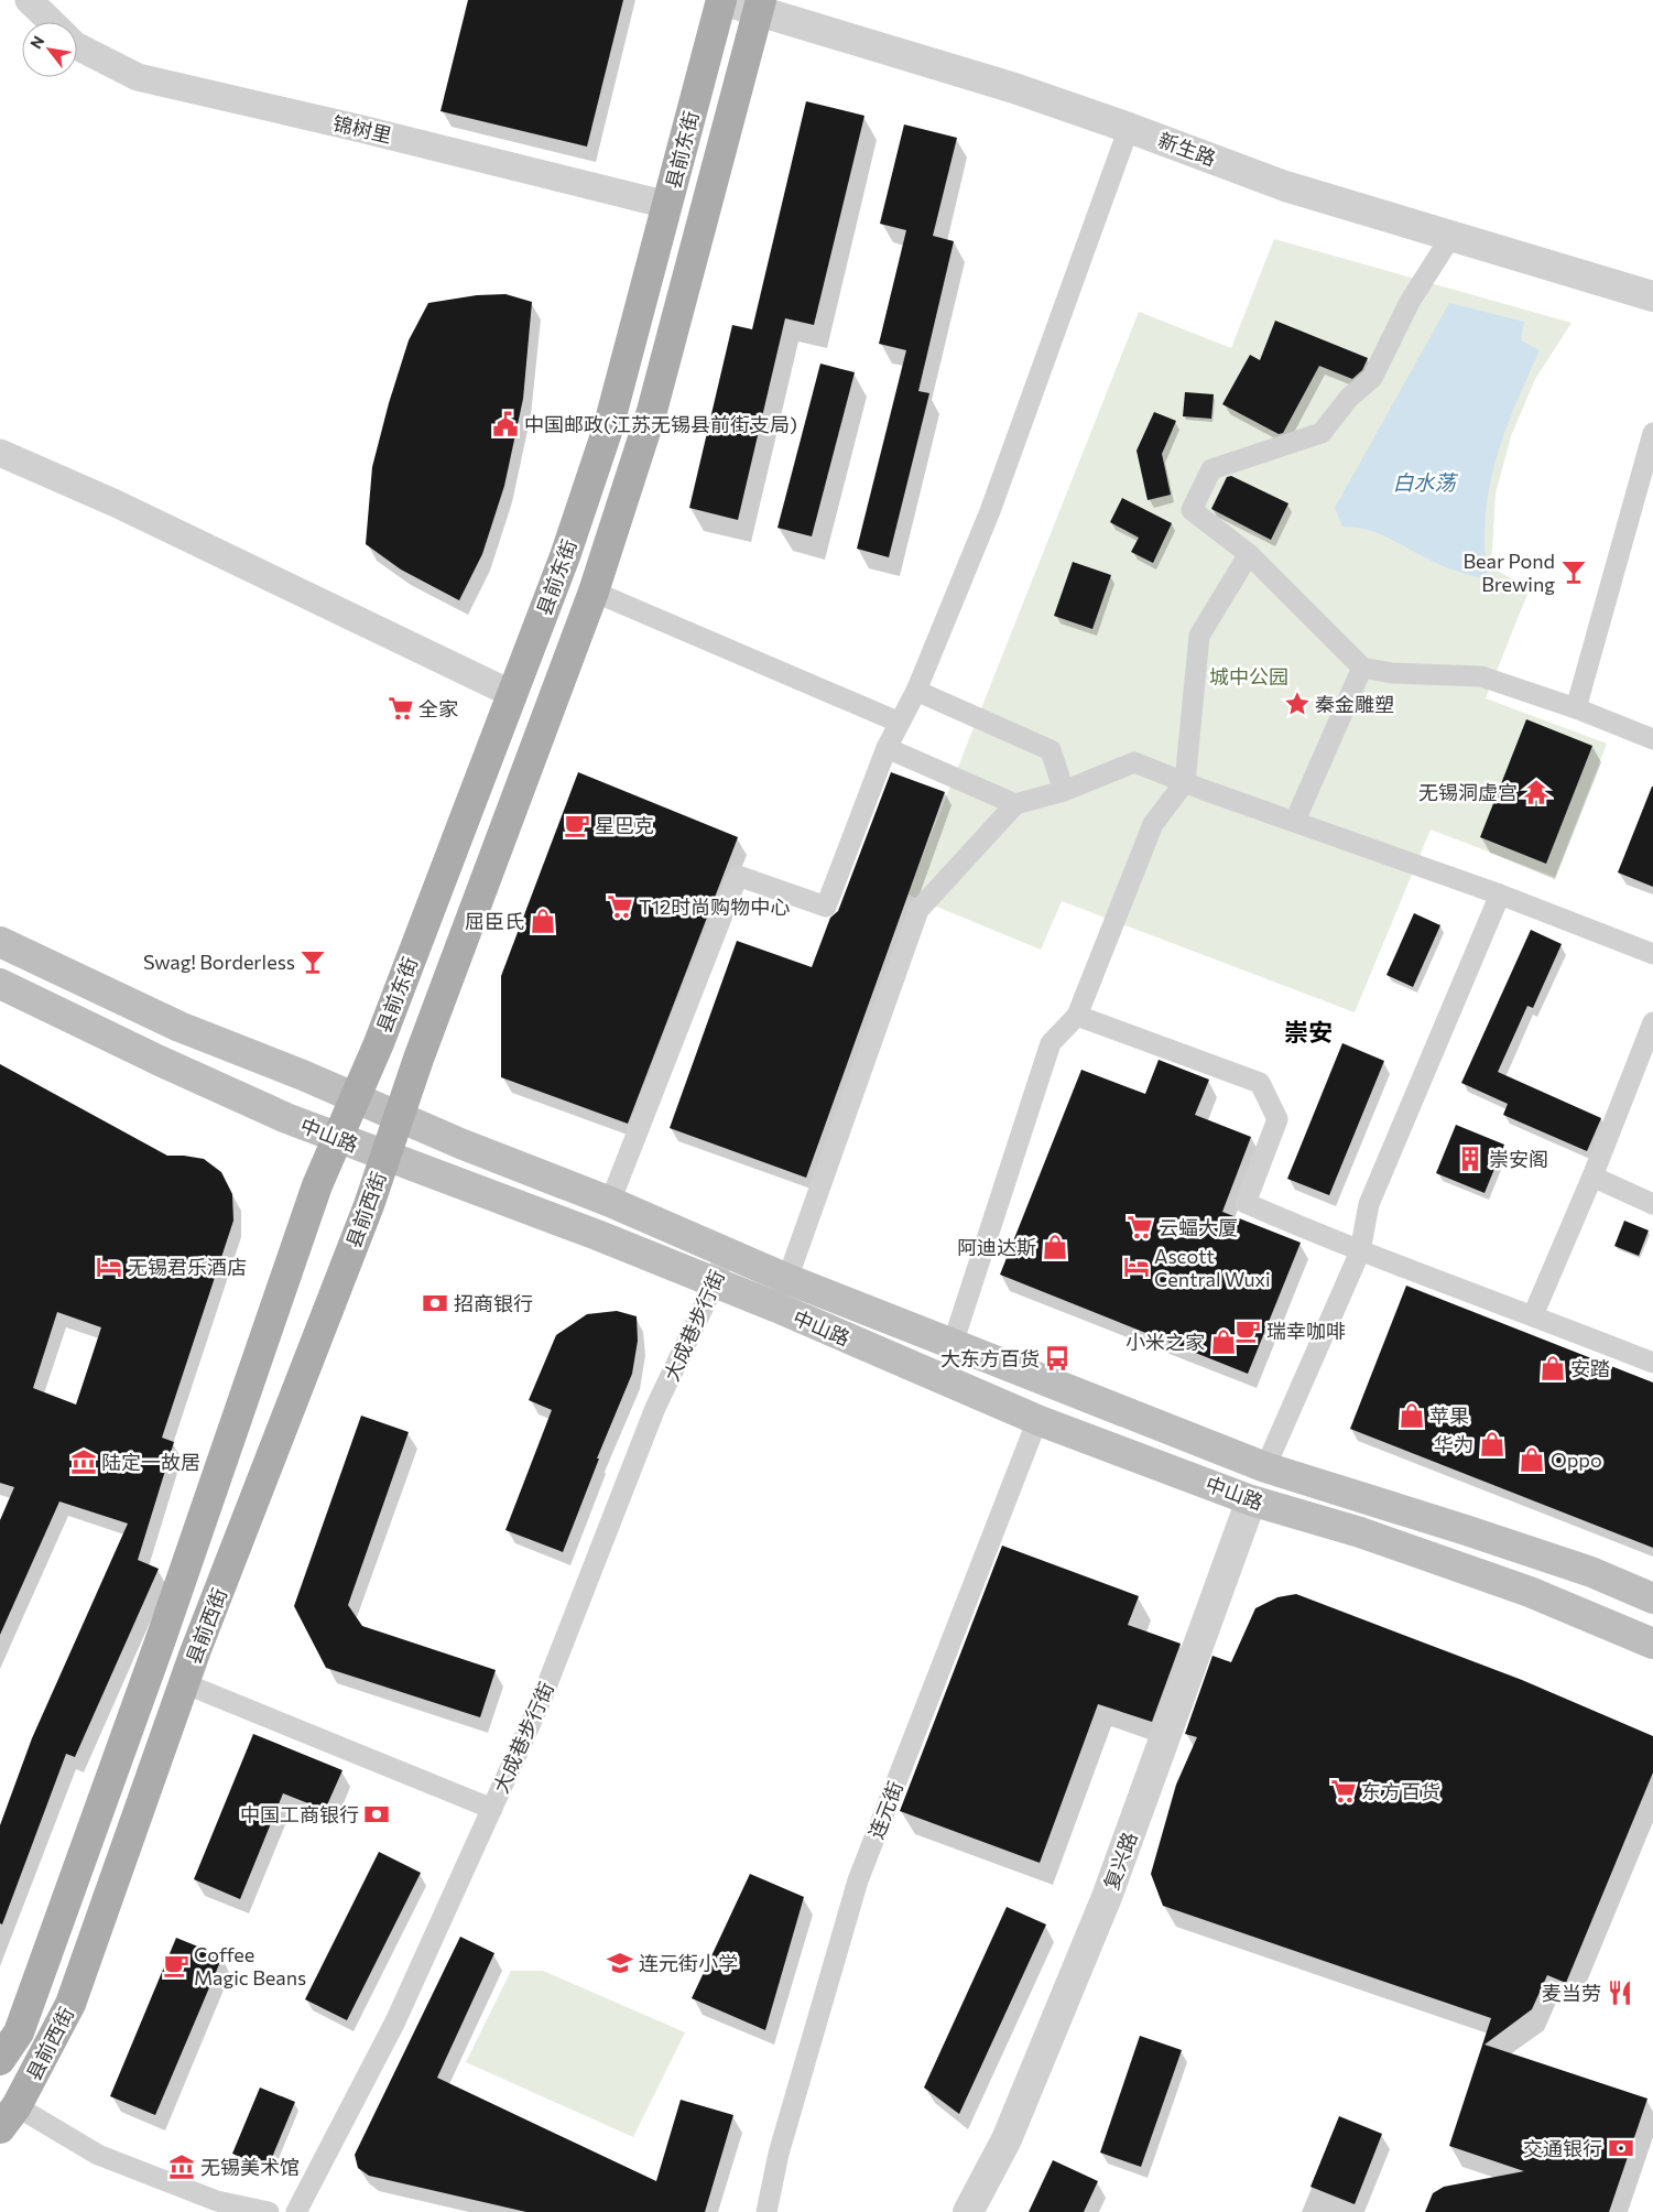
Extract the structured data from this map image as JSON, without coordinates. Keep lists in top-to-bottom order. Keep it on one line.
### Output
{"streets":{"main road":["县前东街","中山路","县前西街"],"street":["锦树里","新生路","大成巷步行街","连元街","复兴路"]},"crossings":[["锦树里","县前东街"],["新生路","县前东街"],["县前东街","中山路"],["县前东街","县前西街"],["中山路","县前西街"],["中山路","大成巷步行街"],["中山路","连元街"],["中山路","复兴路"]],"districts":["崇安"],"water":["白水荡"],"parks":["城中公园"],"places":{"public building":["中国邮政(江苏无锡县前街支局)"],"bar":["Bear Pond Brewing","Swag! Borderless"],"place":["秦金雕塑"],"supermarket":["全家","T12时尚购物中心","云蝠大厦","东方百货"],"temple":["无锡洞虚宫"],"cafe":["星巴克","瑞幸咖啡","Coffee Magic Beans"],"shop":["屈臣氏","阿迪达斯","小米之家","安踏","苹果","华为","Oppo"],"building":["崇安阁"],"hotel":["无锡君乐酒店","Ascott Central Wuxi"],"bank":["招商银行","中国工商银行","交通银行"],"bus stop":["大东方百货"],"museum":["陆定一故居","无锡美术馆"],"school or university":["连元街小学"],"restaurant":["麦当劳"]},"north":"top left"}
